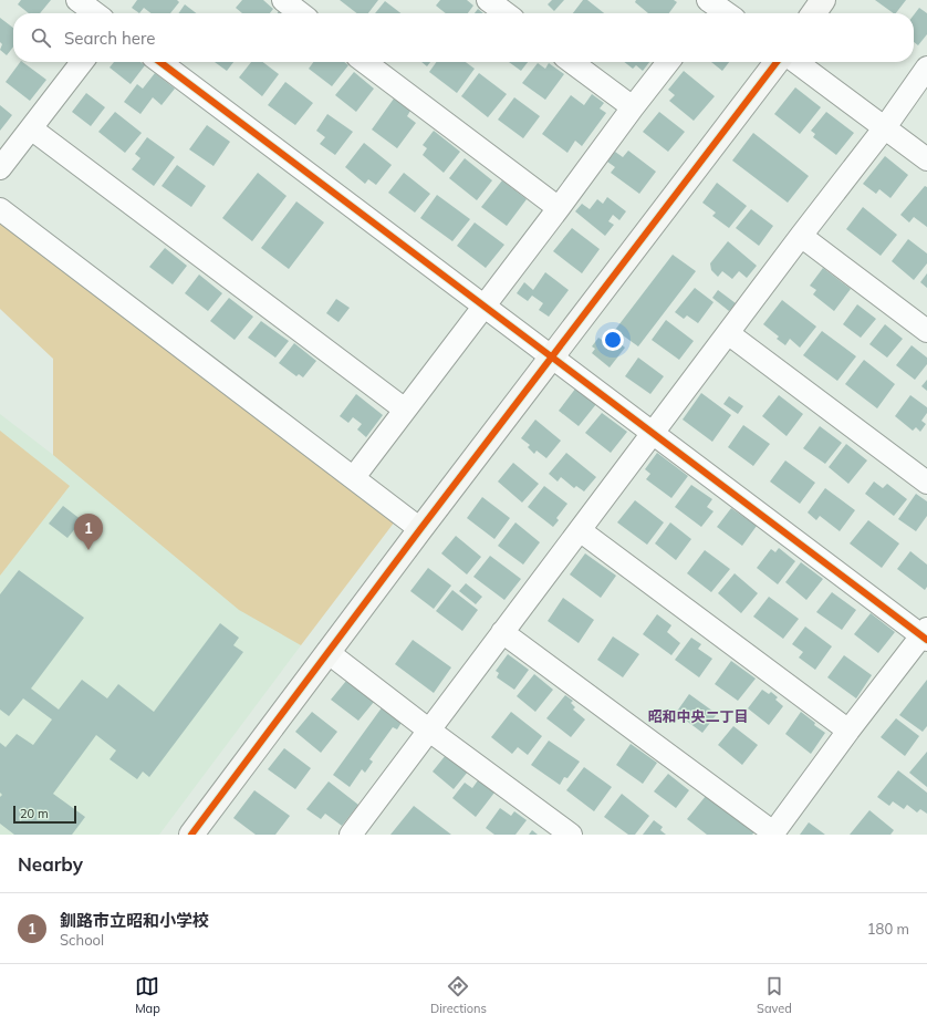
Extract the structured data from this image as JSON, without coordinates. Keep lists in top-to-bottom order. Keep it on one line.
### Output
{"districts":["昭和中央二丁目"],"scale_bar":"20 m","page":{"search":"Search here","pins":"1","scale":"20 m","heading":"Nearby","list":[{"mark":"1","name":"釧路市立昭和小学校","note":"School","value":"180 m"}],"nav":["Map","Directions","Saved"]}}
